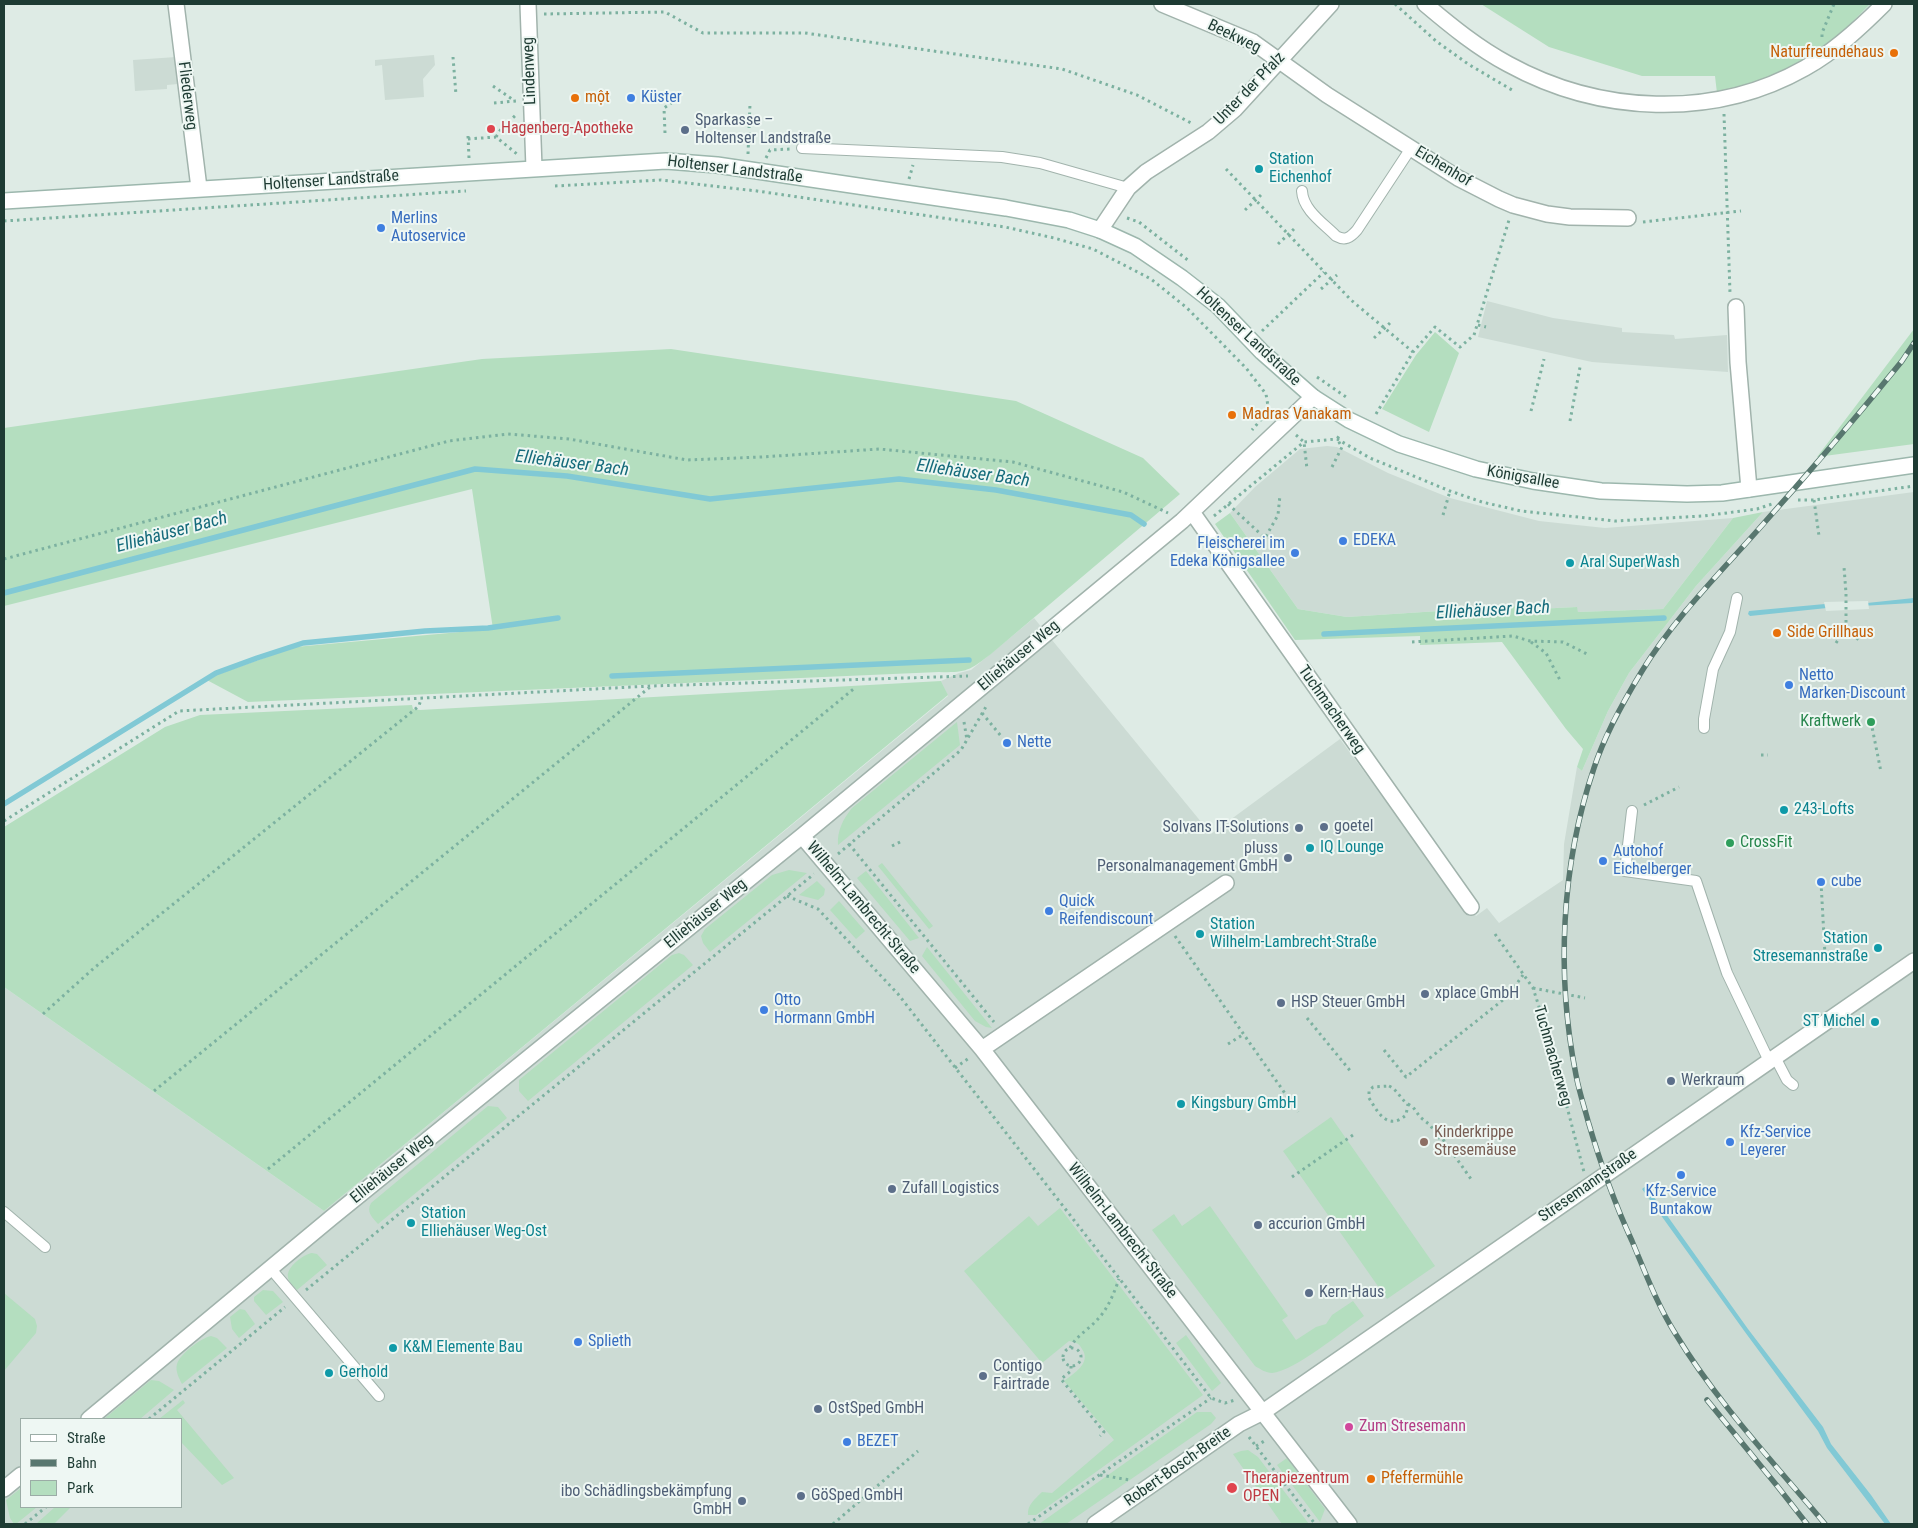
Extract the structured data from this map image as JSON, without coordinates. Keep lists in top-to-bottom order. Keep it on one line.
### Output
{"streets":{"street":["Beekweg","Lindenweg","Unter der Pfalz","Fliederweg","Eichenhof","Holtenser Landstraße","Königsallee","Elliehäuser Weg","Tuchmacherweg","Wilhelm-Lambrecht-Straße","Stresemannstraße","Robert-Bosch-Breite"]},"crossings":[["Beekweg","Unter der Pfalz"],["Beekweg","Eichenhof"],["Lindenweg","Holtenser Landstraße"],["Unter der Pfalz","Eichenhof"],["Unter der Pfalz","Holtenser Landstraße"],["Fliederweg","Holtenser Landstraße"],["Holtenser Landstraße","Königsallee"],["Holtenser Landstraße","Elliehäuser Weg"],["Königsallee","Elliehäuser Weg"],["Elliehäuser Weg","Tuchmacherweg"],["Elliehäuser Weg","Wilhelm-Lambrecht-Straße"],["Tuchmacherweg","Stresemannstraße"],["Wilhelm-Lambrecht-Straße","Stresemannstraße"],["Wilhelm-Lambrecht-Straße","Robert-Bosch-Breite"],["Stresemannstraße","Robert-Bosch-Breite"]],"water":["Elliehäuser Bach"],"places":["Naturfreundehaus","một","Küster","Hagenberg-Apotheke","Sparkasse – Holtenser Landstraße","Station Eichenhof","Merlins Autoservice","Madras Vanakam","EDEKA","Fleischerei im Edeka Königsallee","Aral SuperWash","Side Grillhaus","Netto Marken-Discount","Kraftwerk","Nette","243-Lofts","goetel","Solvans IT-Solutions","CrossFit","IQ Lounge","pluss Personalmanagement GmbH","Autohof Eichelberger","cube","Quick Reifendiscount","Station Wilhelm-Lambrecht-Straße","Station Stresemannstraße","xplace GmbH","HSP Steuer GmbH","Otto Hormann GmbH","ST Michel","Werkraum","Kingsbury GmbH","Kinderkrippe Stresemäuse","Kfz-Service Leyerer","Kfz-Service Buntakow","Zufall Logistics","Station Elliehäuser Weg-Ost","accurion GmbH","Kern-Haus","Splieth","K&M Elemente Bau","Gerhold","Contigo Fairtrade","OstSped GmbH","Zum Stresemann","BEZET","Pfeffermühle","Therapiezentrum OPEN","GöSped GmbH","ibo Schädlingsbekämpfung GmbH"],"legend":["Straße","Bahn","Park"]}
